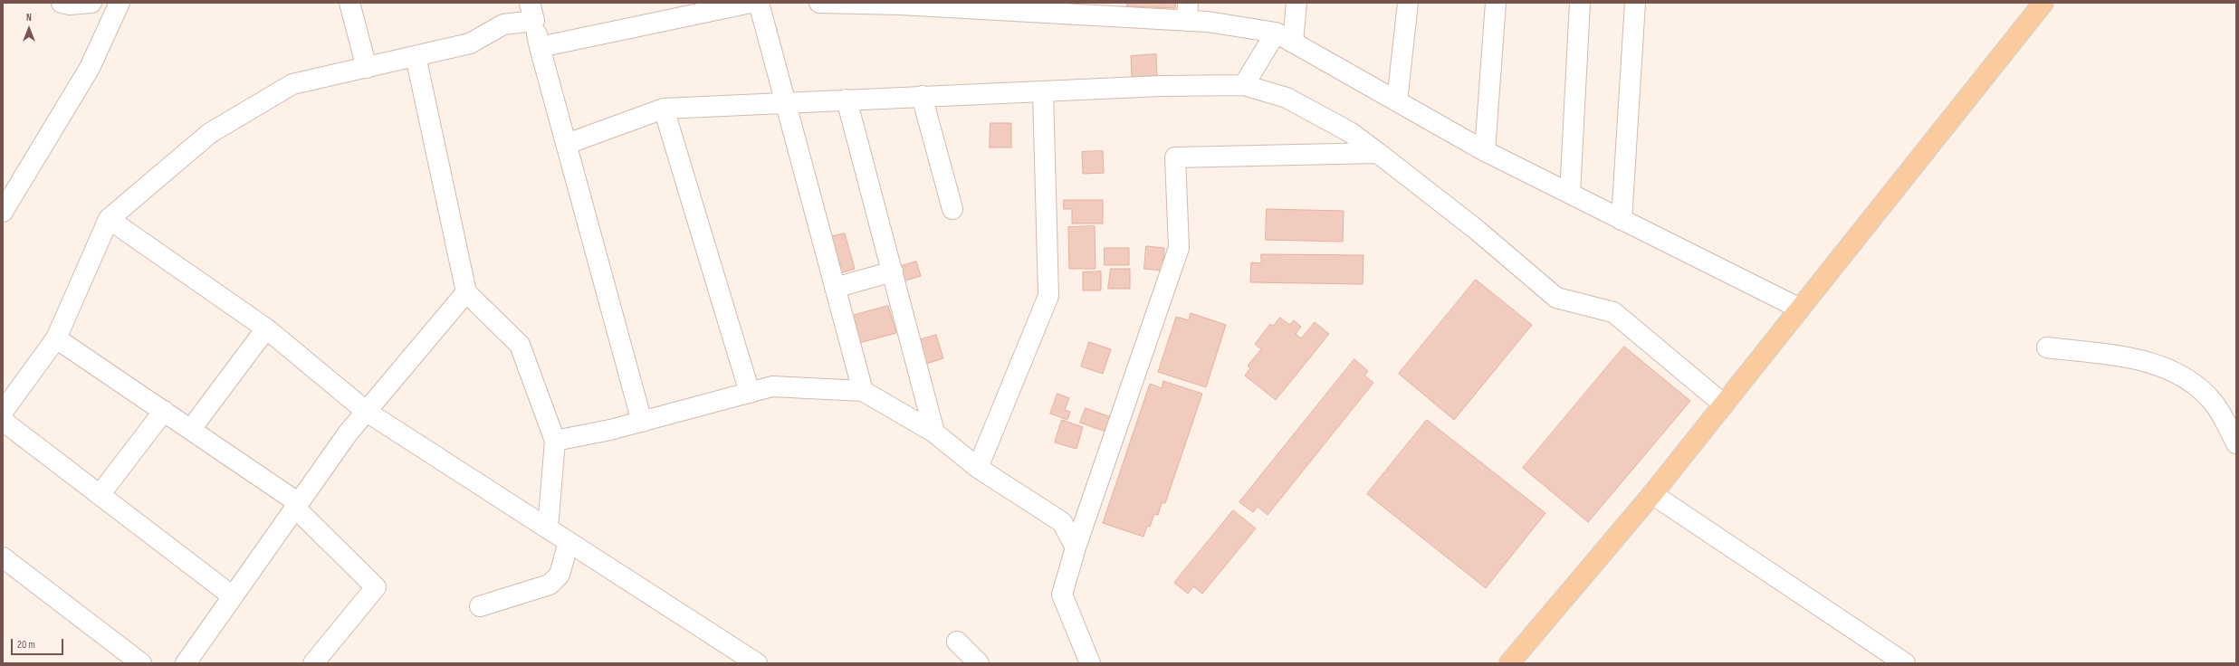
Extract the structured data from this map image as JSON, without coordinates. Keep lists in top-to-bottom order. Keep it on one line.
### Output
{"scale_bar":"20 m","north":"top"}
